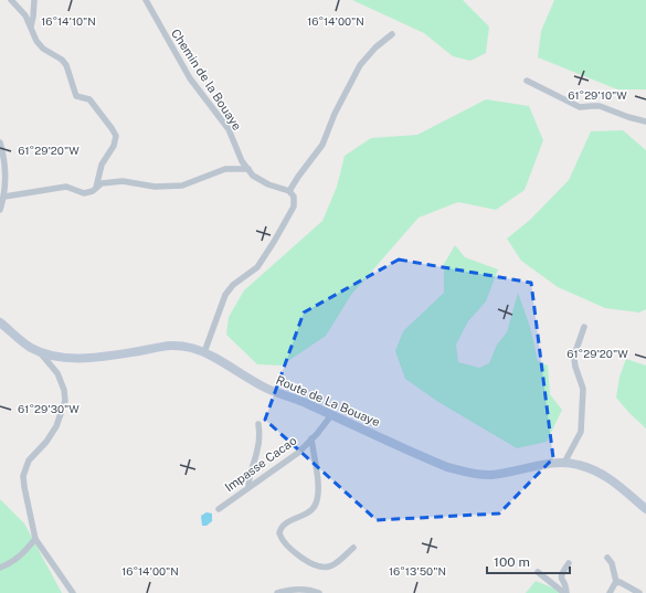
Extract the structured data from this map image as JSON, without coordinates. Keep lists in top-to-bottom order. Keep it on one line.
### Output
{"streets":{"main road":["Route de La Bouaye"],"street":["Chemin de la Bouaye","Impasse Cacao"]},"crossings":[["Route de La Bouaye","Impasse Cacao"]],"scale_bar":"100 m","coordinates":["16°14'10\"N","16°14'00\"N","61°29'10\"W","61°29'20\"W","61°29'30\"W","16°13'50\"N"]}
